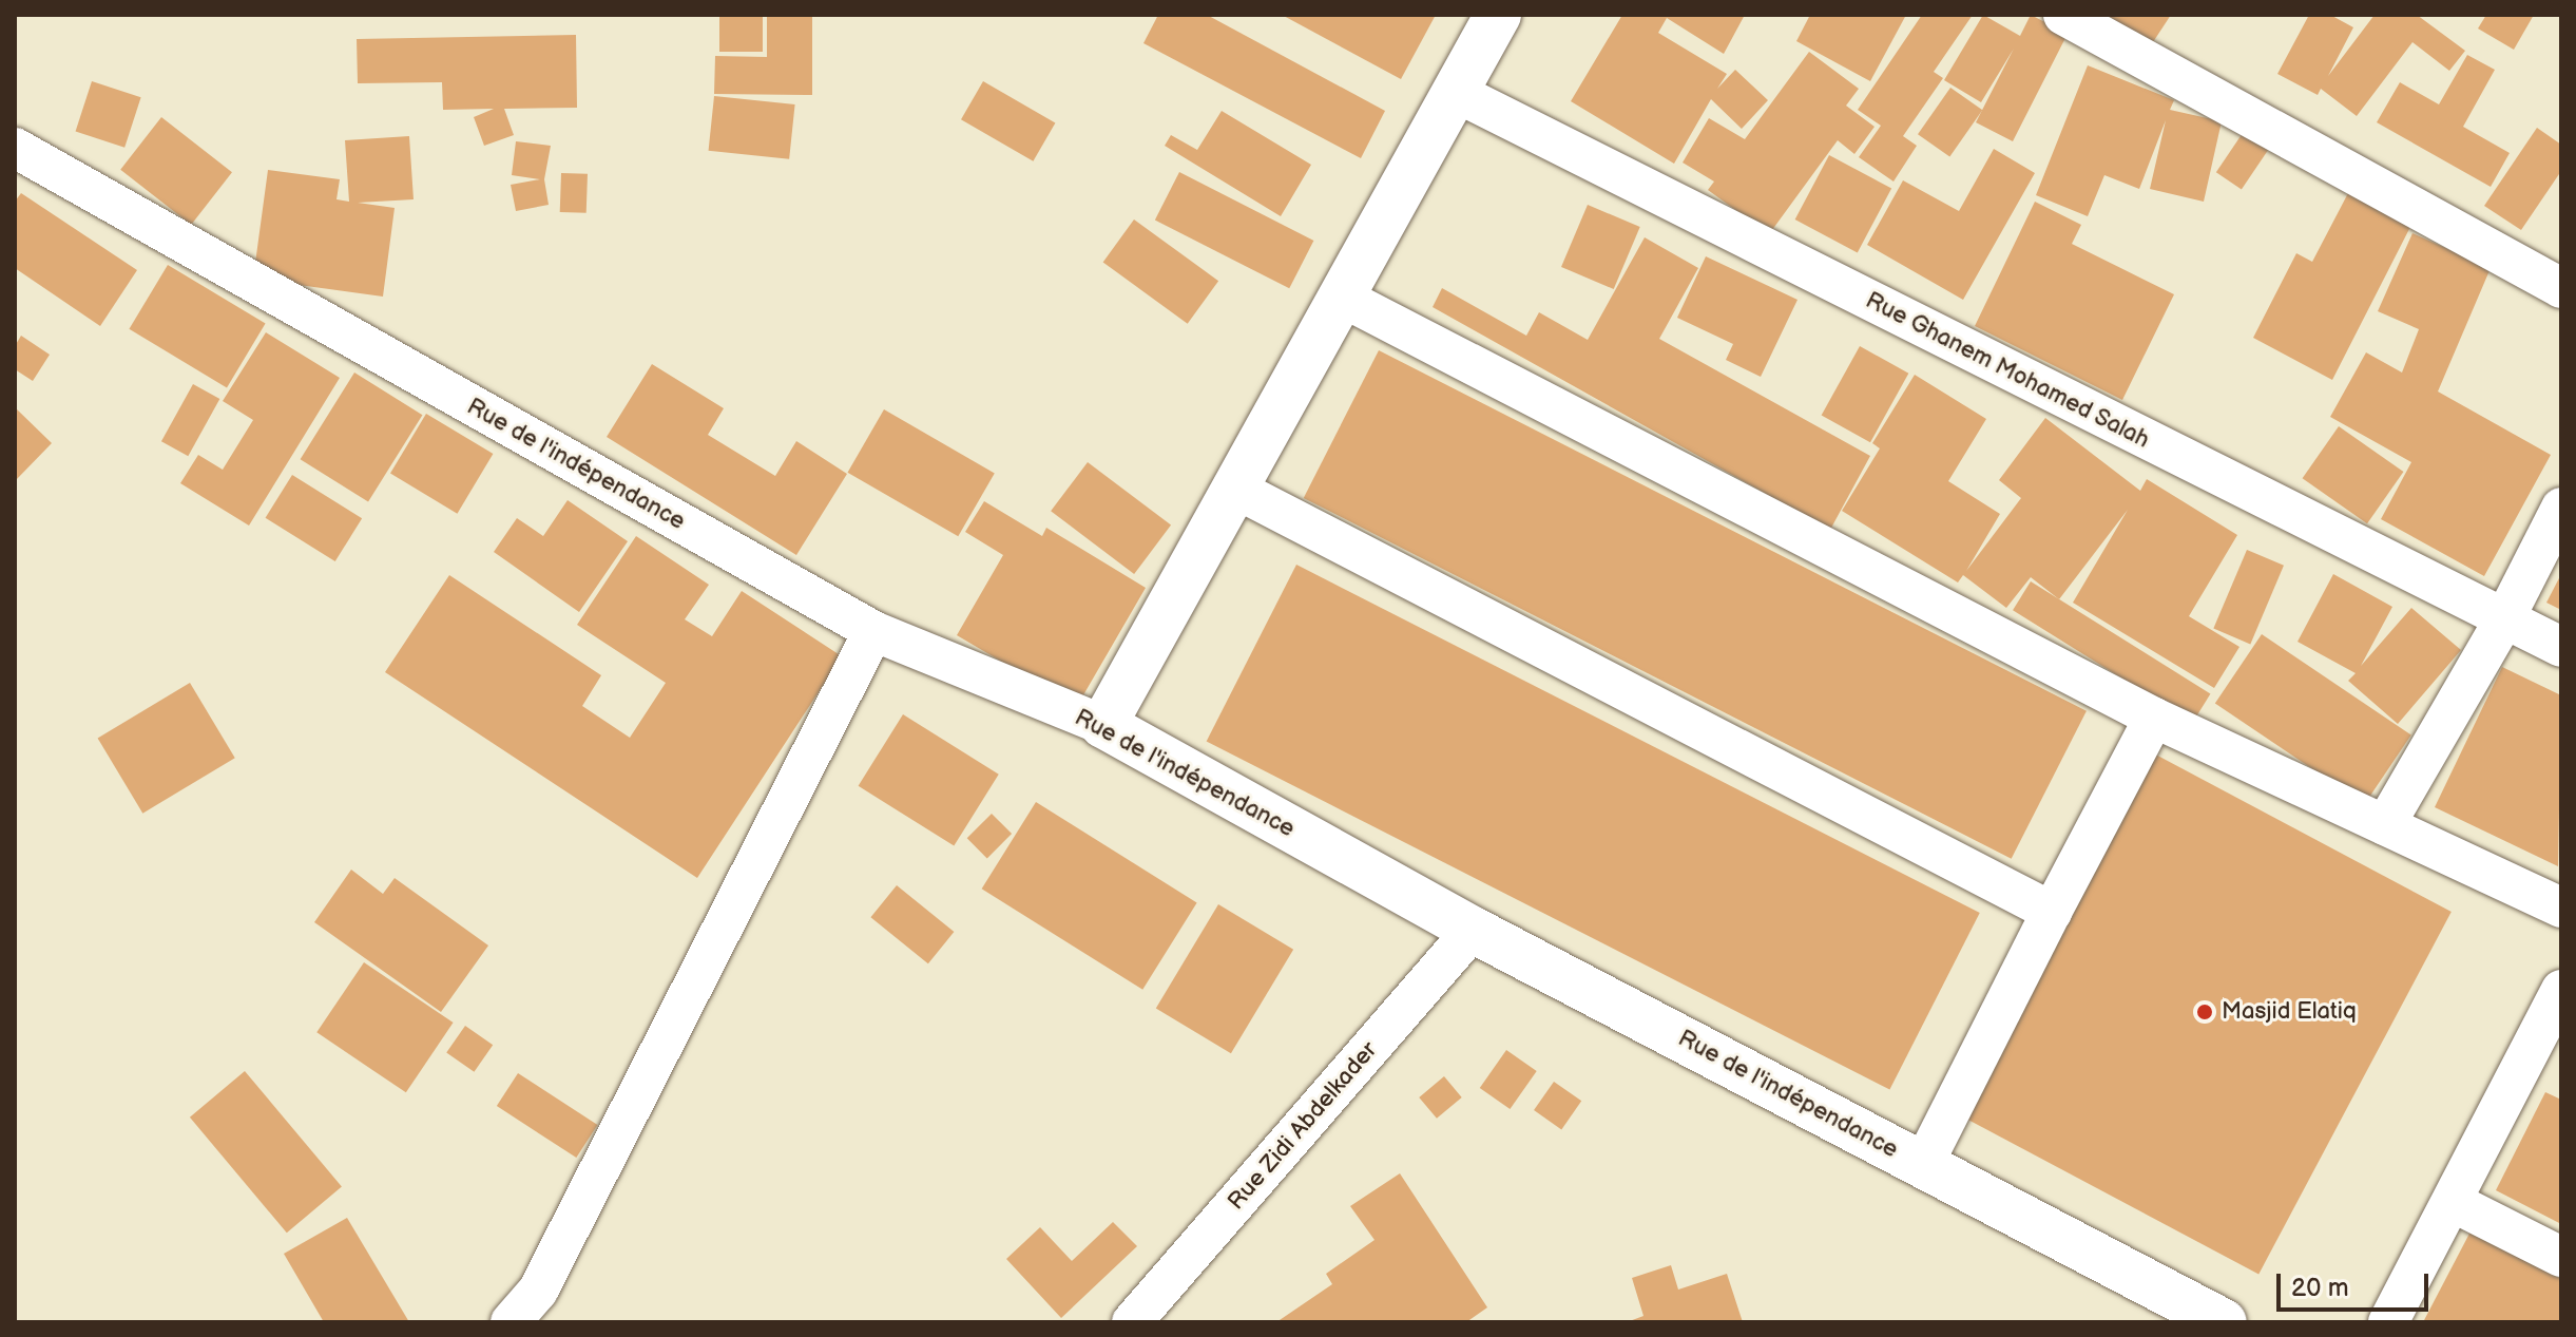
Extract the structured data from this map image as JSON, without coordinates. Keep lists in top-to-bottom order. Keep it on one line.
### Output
{"streets":{"main road":["Rue de l'indépendance"],"street":["Rue Ghanem Mohamed Salah","Rue Zidi Abdelkader"]},"crossings":[["Rue de l'indépendance","Rue Zidi Abdelkader"]],"places":["Masjid Elatiq"],"scale_bar":"20 m"}
